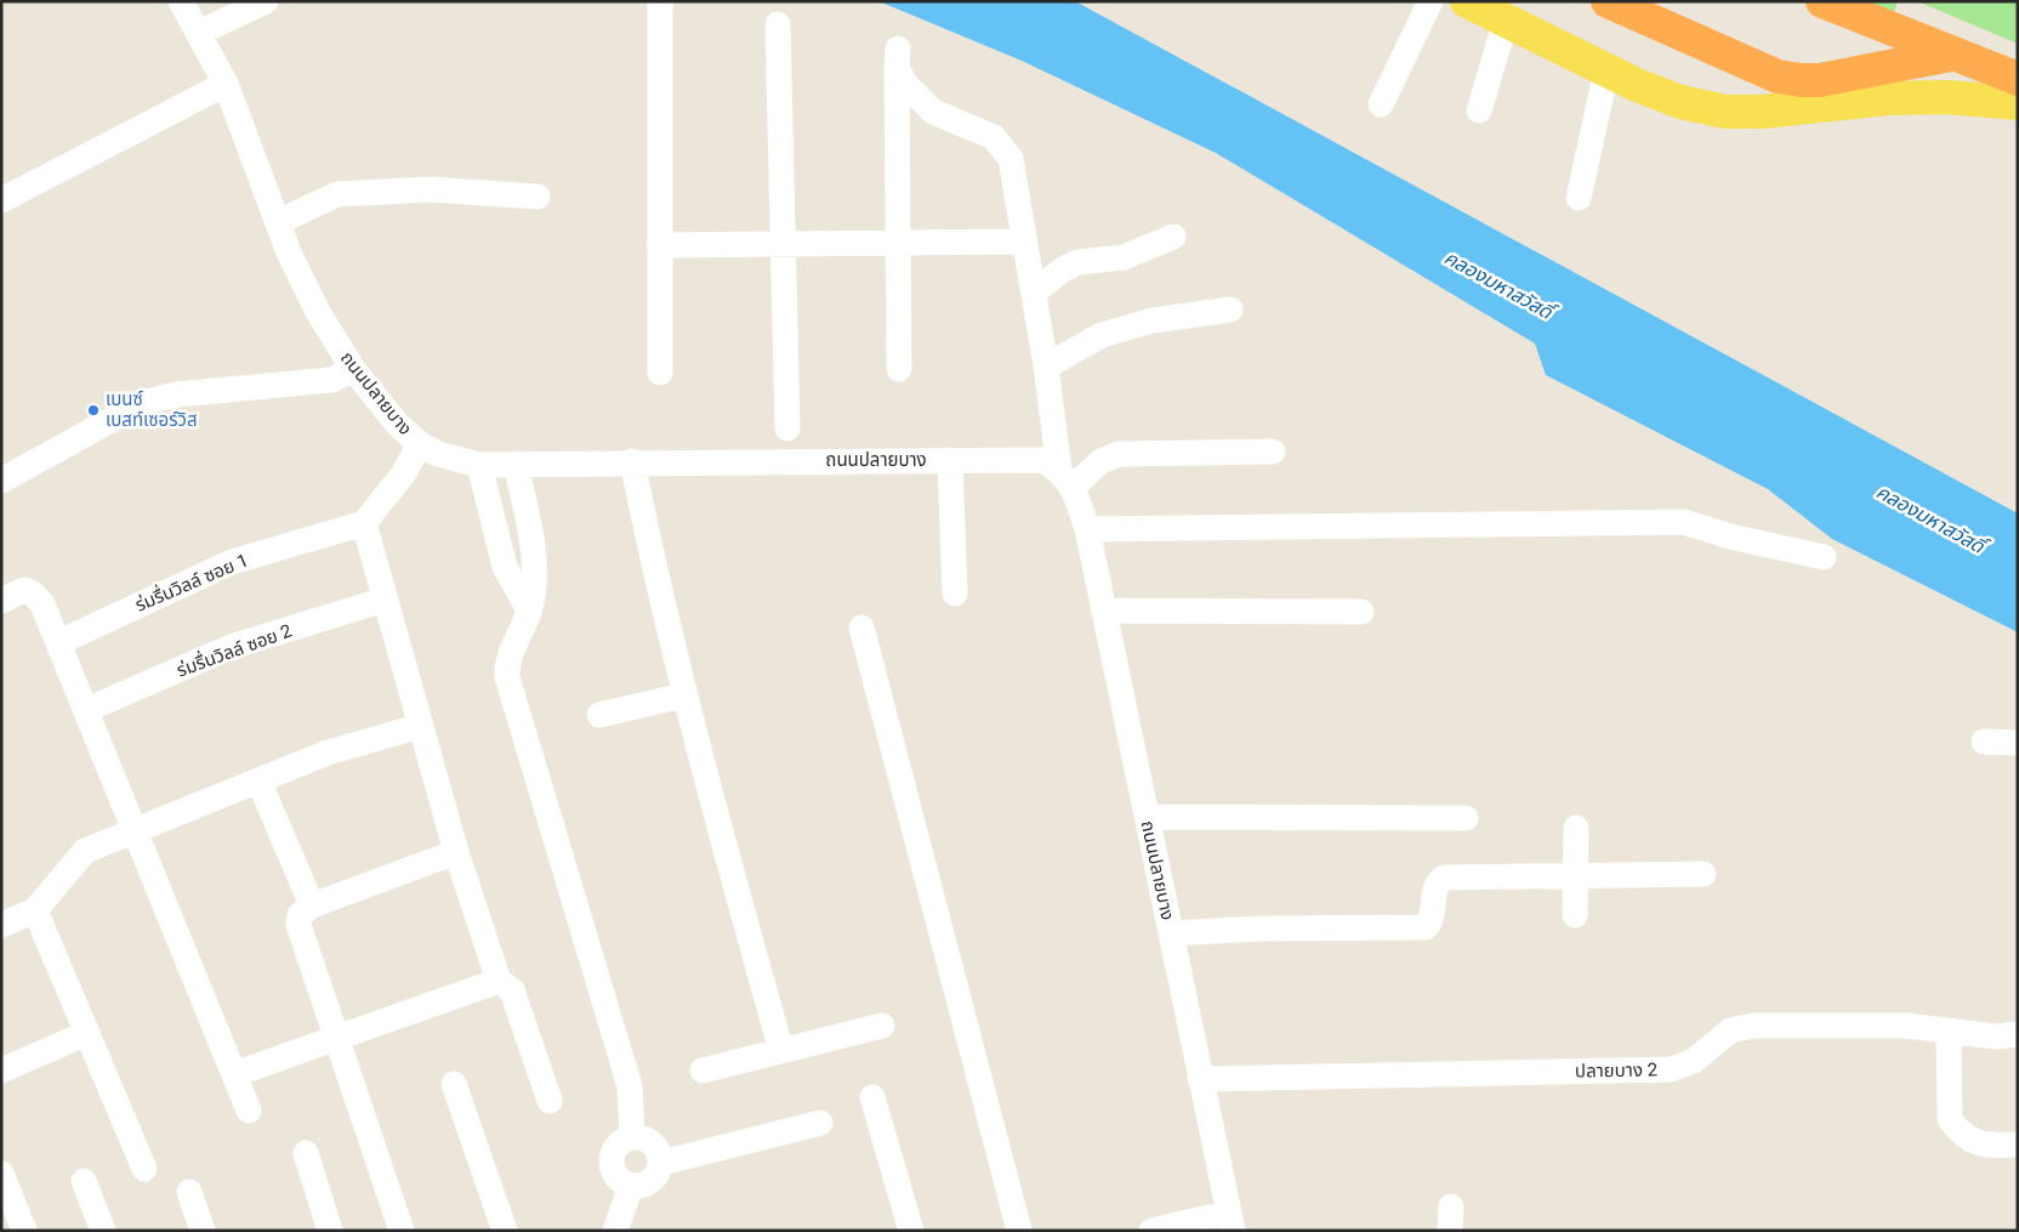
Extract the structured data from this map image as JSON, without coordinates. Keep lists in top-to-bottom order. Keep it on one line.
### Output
{"streets":{"street":["ถนนปลายบาง","ร่มรื่นวิลล์ ซอย 1","ร่มรื่นวิลล์ ซอย 2","ปลายบาง 2"]},"crossings":[["ถนนปลายบาง","ปลายบาง 2"]],"water":["คลองมหาสวัสดิ์"],"places":["เบนซ์ เบสท์เซอร์วิส"]}
